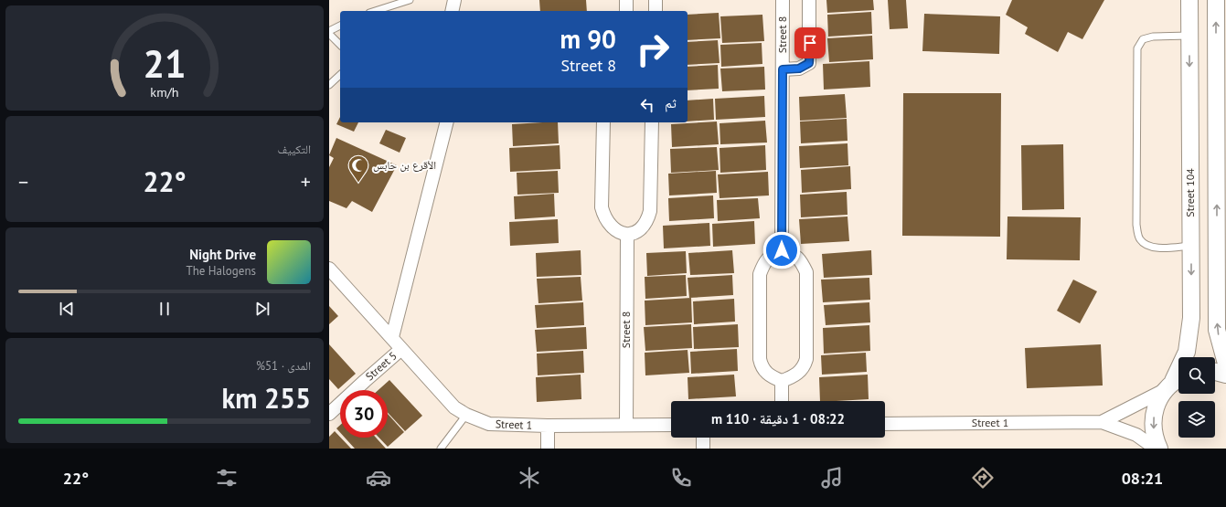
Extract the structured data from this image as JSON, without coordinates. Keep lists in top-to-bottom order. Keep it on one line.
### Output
{"streets":{"street":["Street 8","Street 104","Street 5","Street 1"]},"crossings":[["Street 8","Street 1"],["Street 104","Street 1"],["Street 5","Street 1"]],"places":{"mosque":["الأقرع بن حابس"]},"page":{"turn":["90 m","Street 8"],"then":"ثم","tile":["التكييف",["المدى · 51%","255 km"]],"heat":["−","22°","+"],"song":["Night Drive","The Halogens"],"limit":"30","trip":"08:22 · 1 دقيقة · 110 m","tabs":["08:21","22°"],"gauge":["21","km/h"]}}
